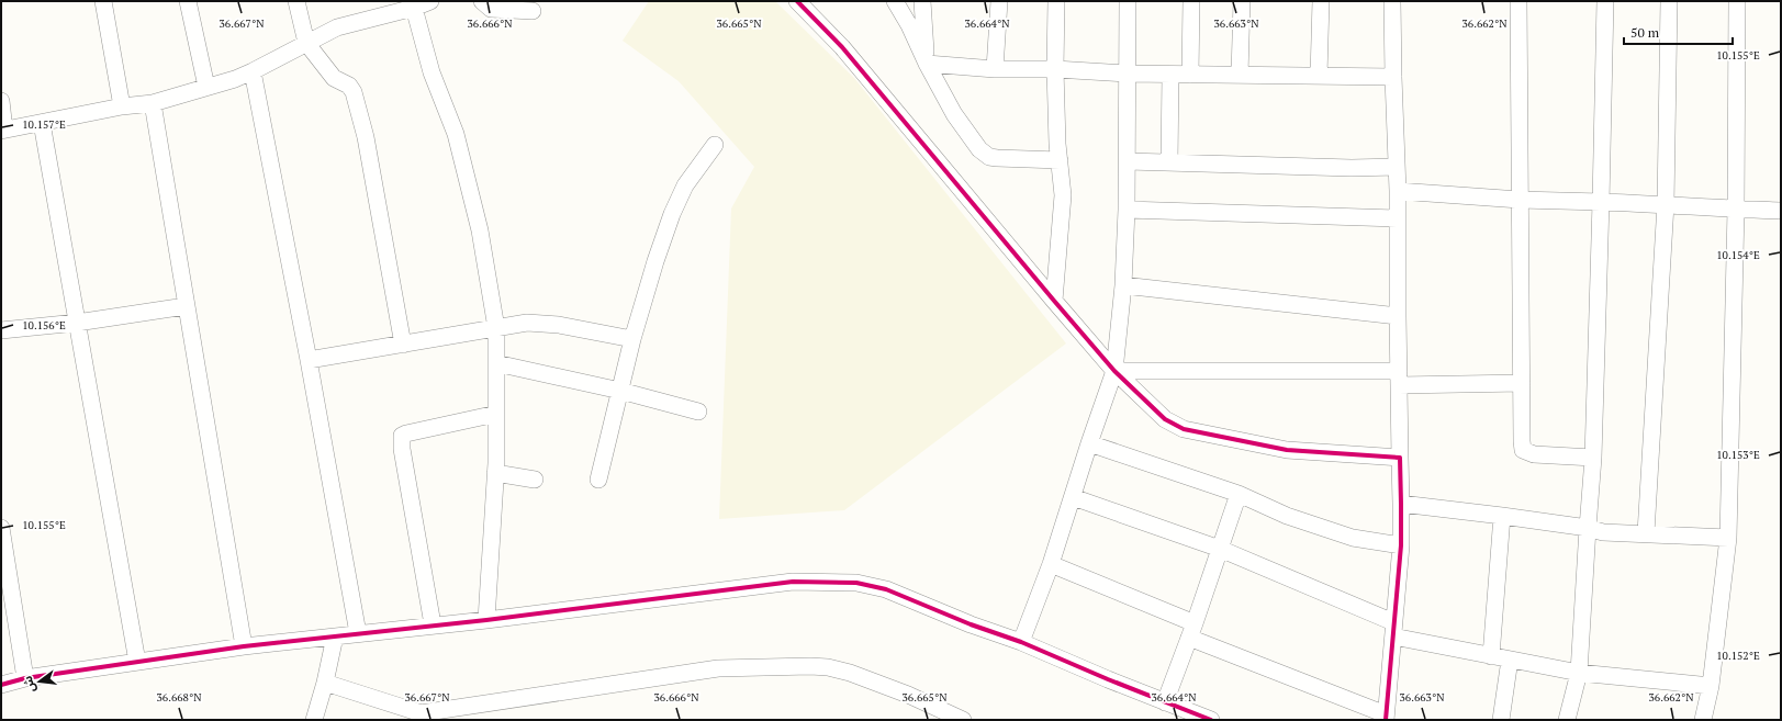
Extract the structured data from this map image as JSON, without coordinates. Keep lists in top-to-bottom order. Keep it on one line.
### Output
{"scale_bar":"50 m","north":"left","coordinates":["36.667°N","36.666°N","36.665°N","36.664°N","36.663°N","36.662°N","10.155°E","10.157°E","10.154°E","10.156°E","10.153°E","10.152°E","36.668°N"]}
